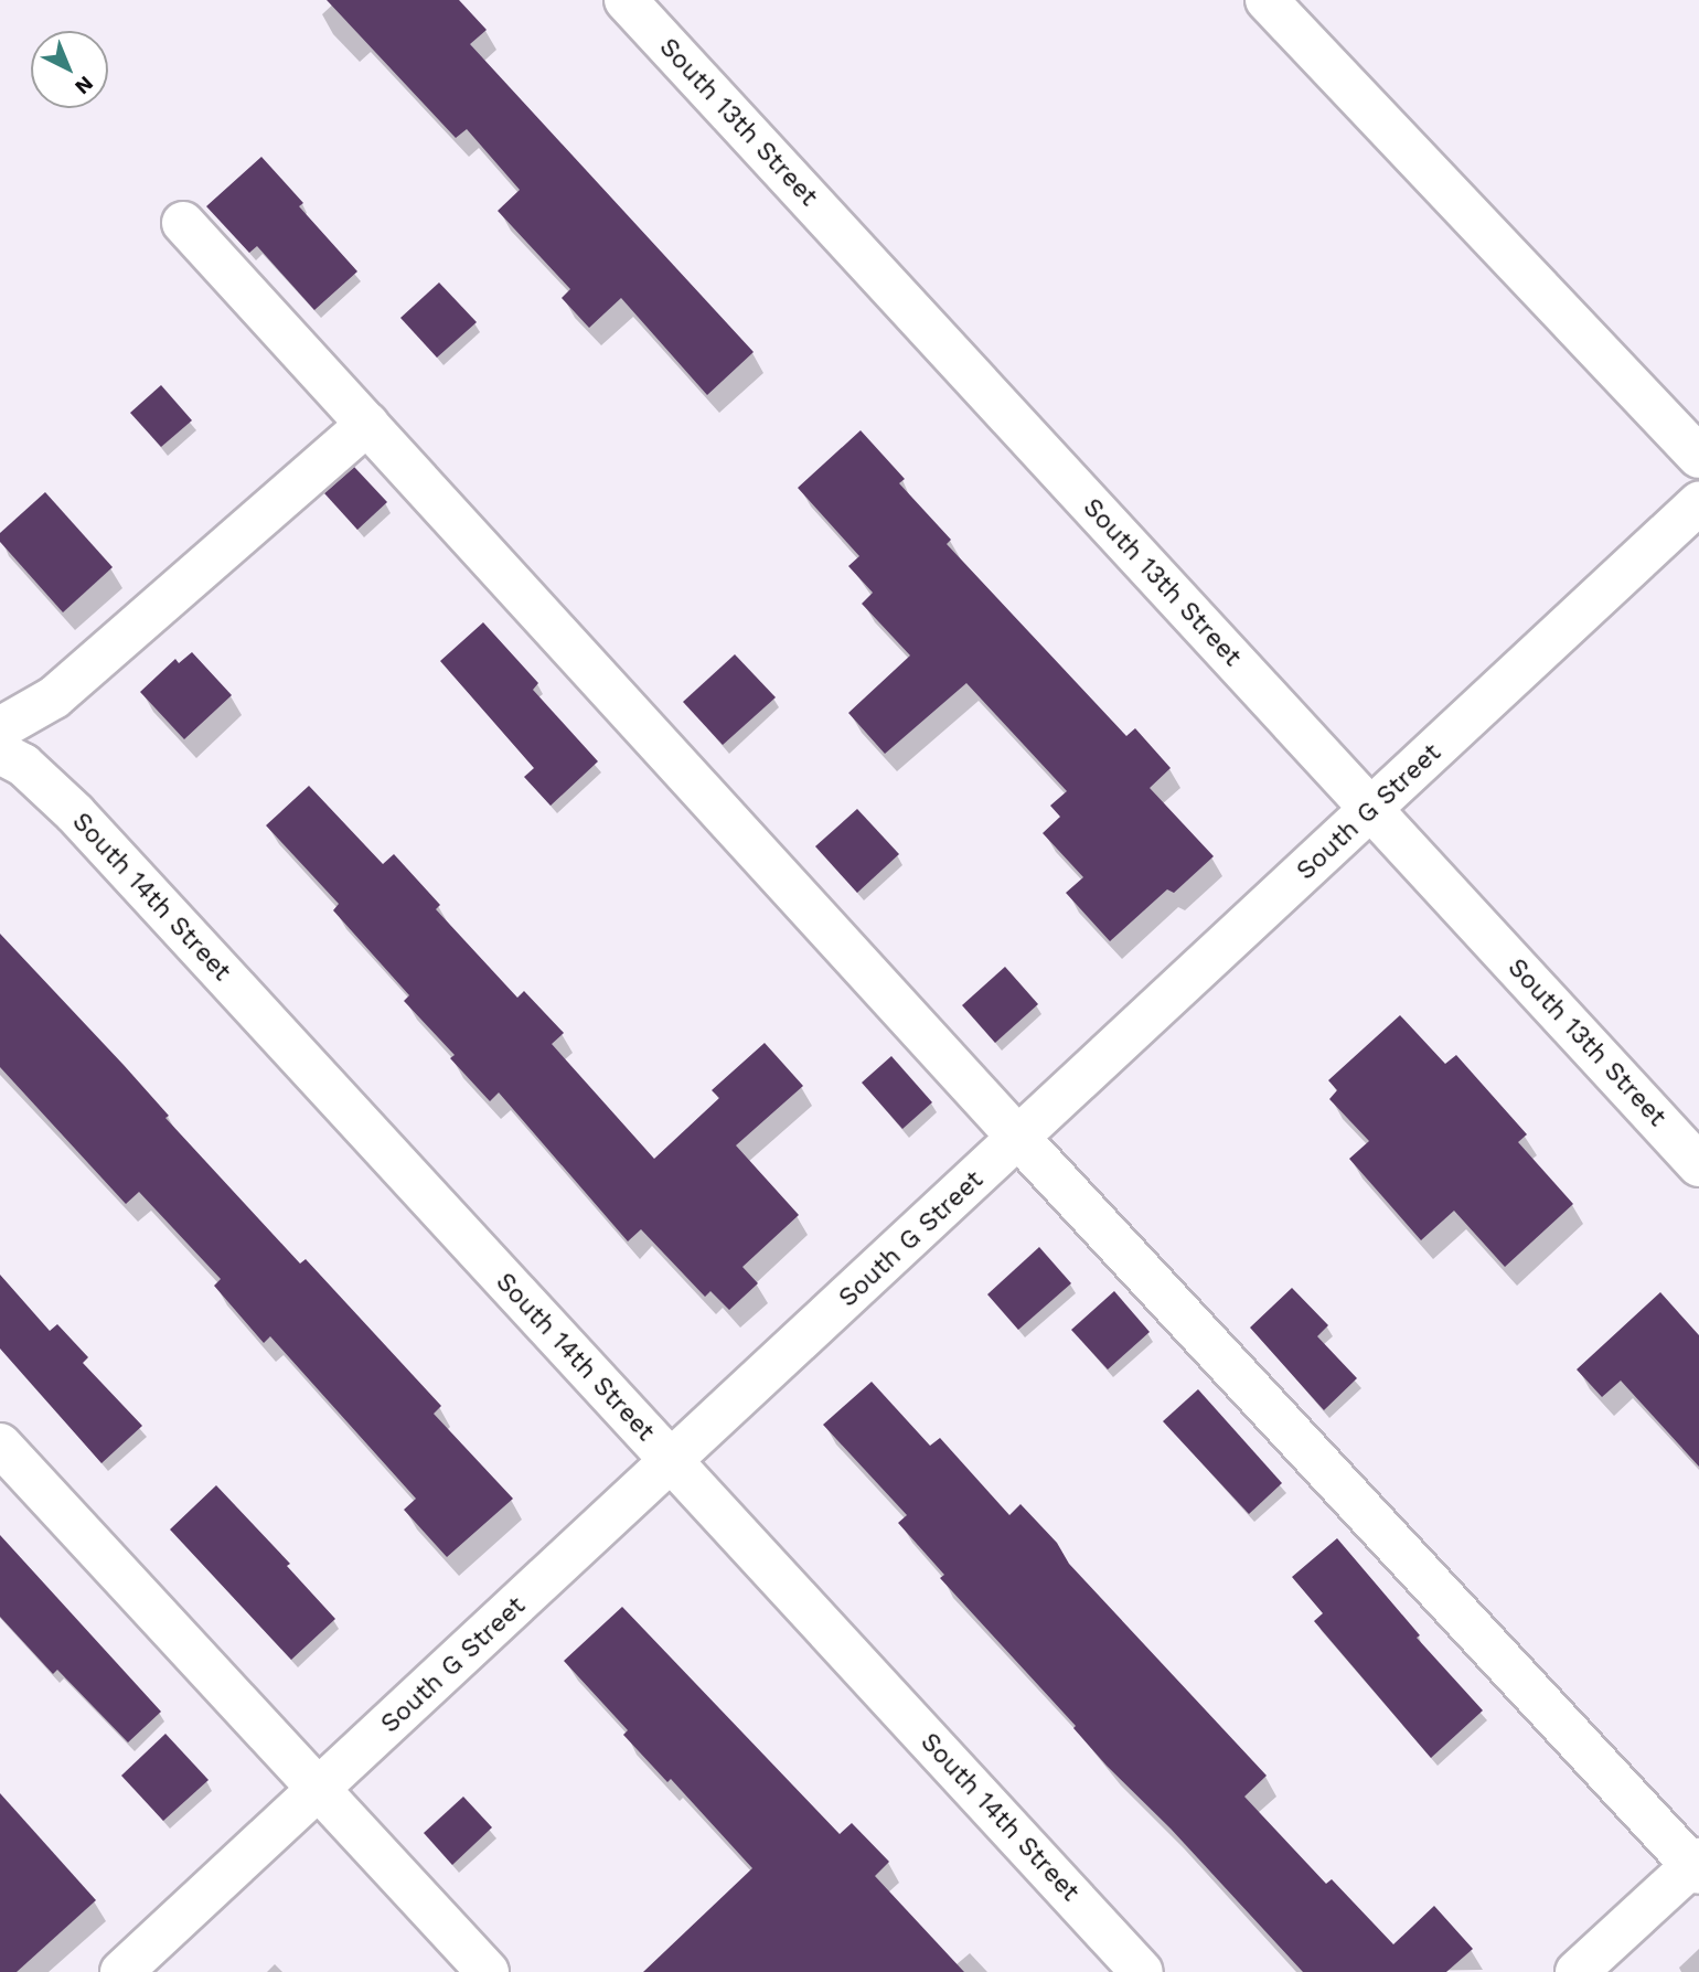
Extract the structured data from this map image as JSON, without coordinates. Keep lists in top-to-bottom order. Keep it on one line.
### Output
{"streets":{"street":["South 13th Street","South G Street","South 14th Street"]},"crossings":[["South 13th Street","South G Street"],["South G Street","South 14th Street"]],"north":"bottom right"}
